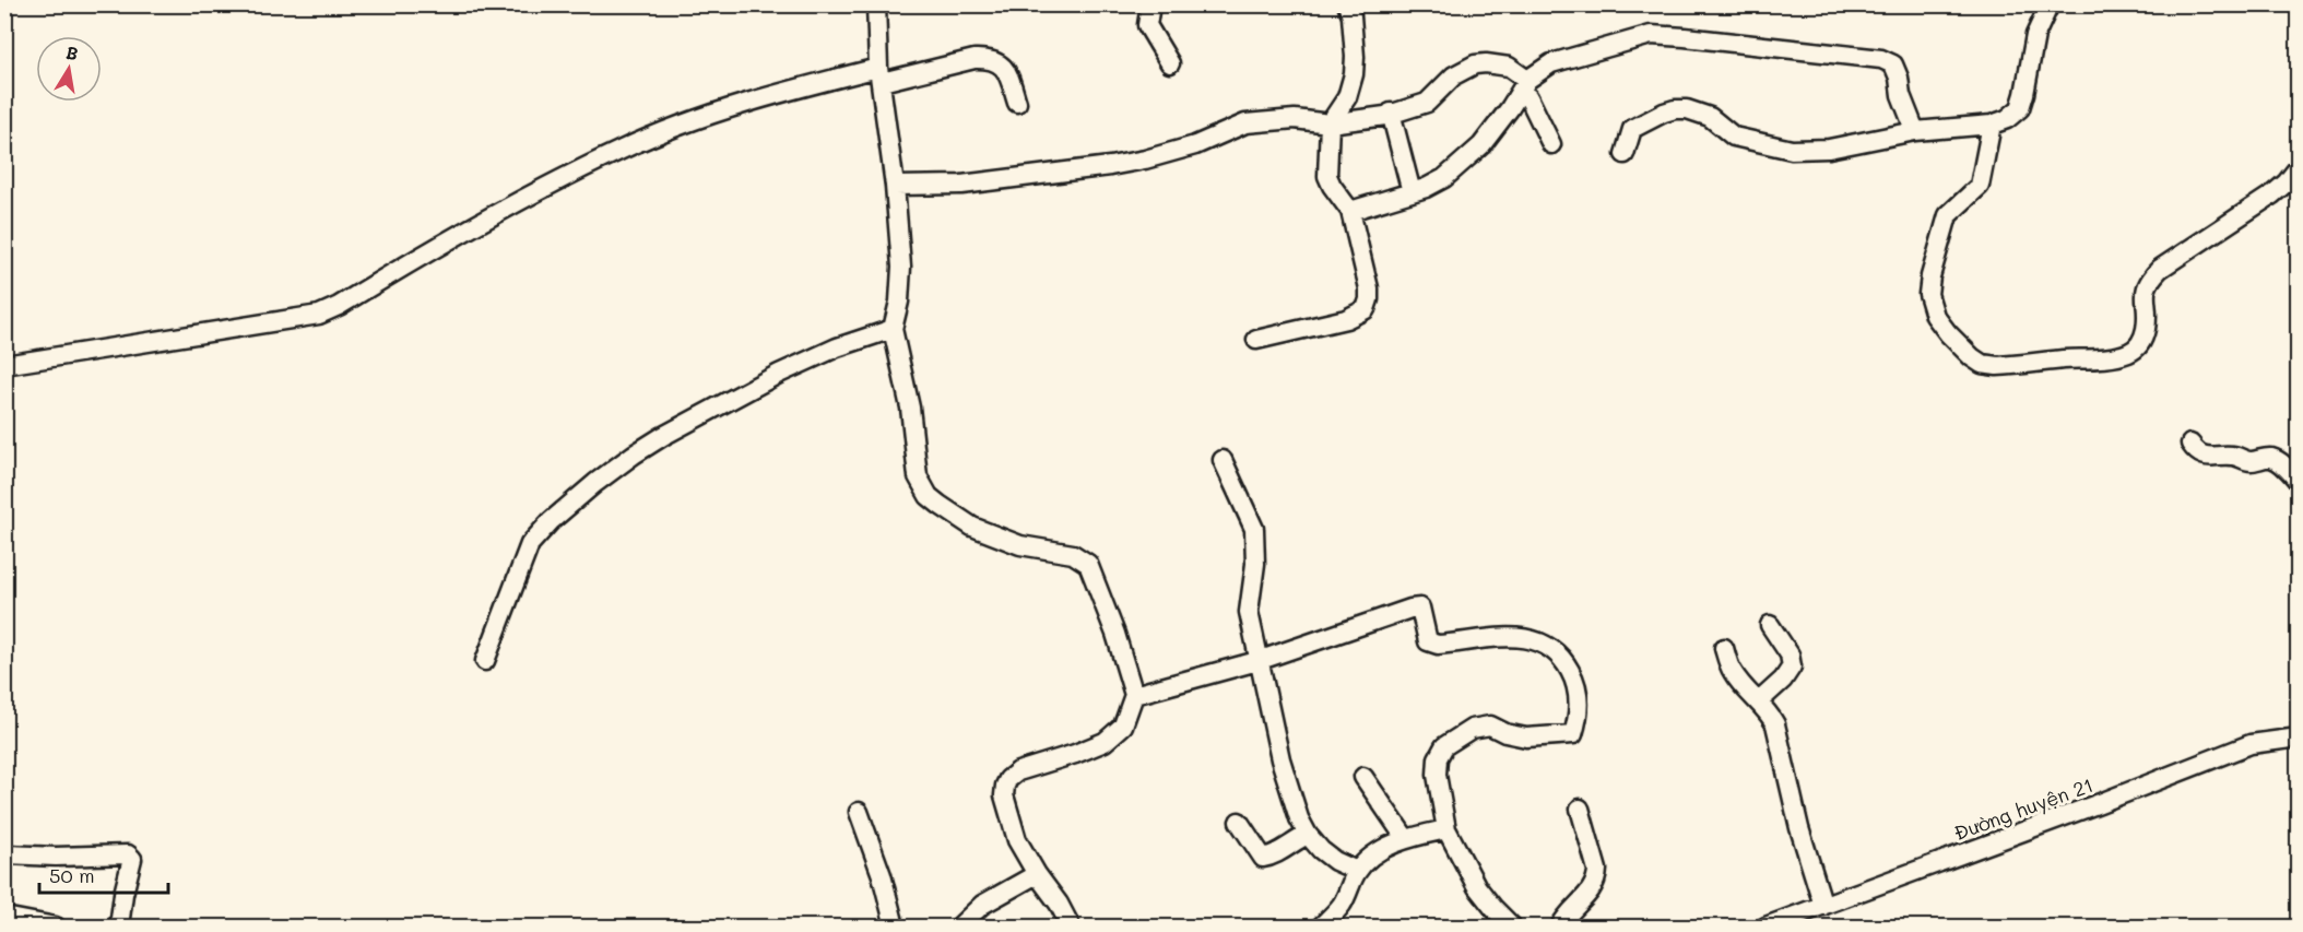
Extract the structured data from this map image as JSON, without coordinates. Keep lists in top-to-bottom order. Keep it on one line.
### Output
{"streets":{"street":["Đường huyện 21"]},"scale_bar":"50 m","north":"top"}
